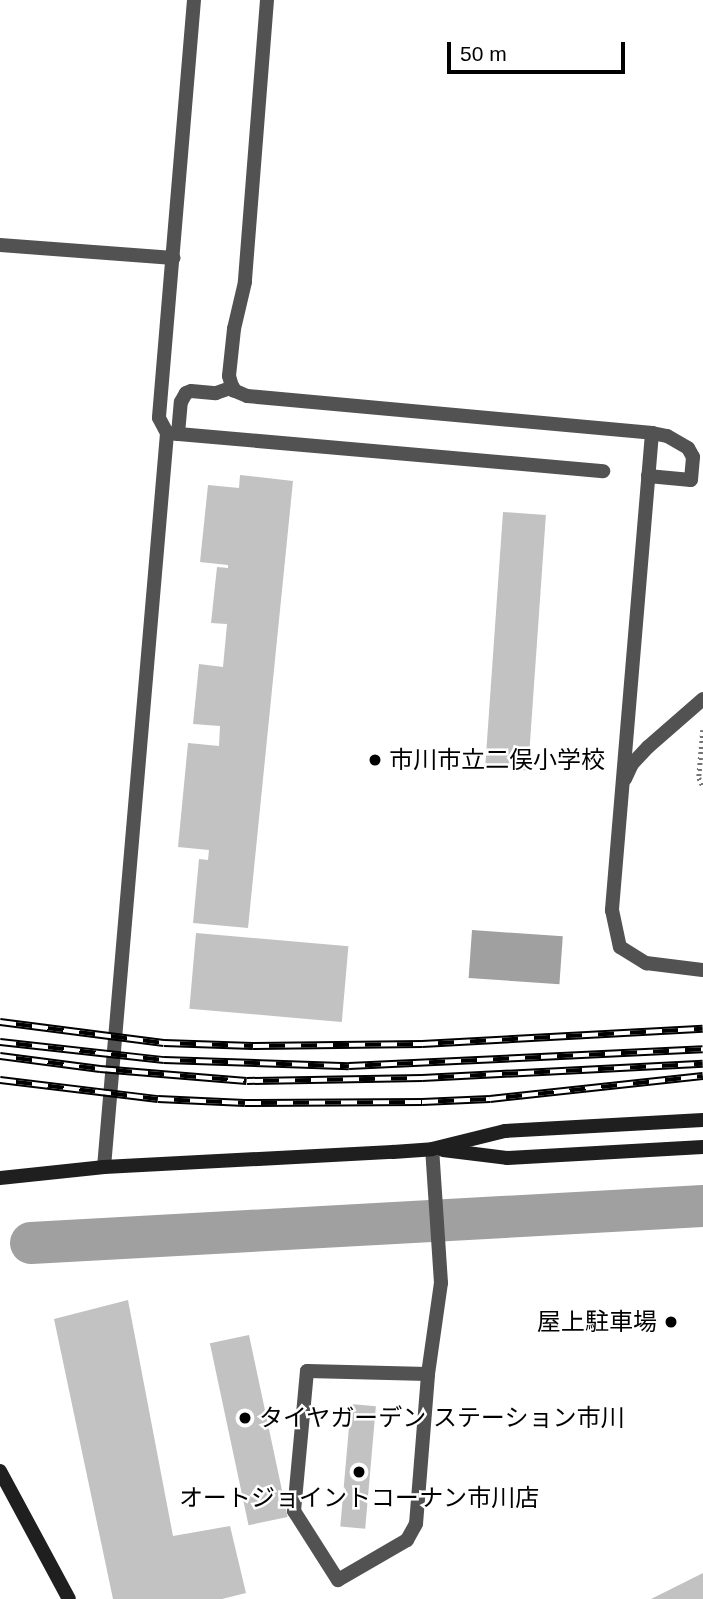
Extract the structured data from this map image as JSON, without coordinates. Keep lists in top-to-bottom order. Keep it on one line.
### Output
{"places":["市川市立二俣小学校","屋上駐車場","タイヤガーデン ステーション市川","オートジョイントコーナン市川店"],"scale_bar":"50 m"}
